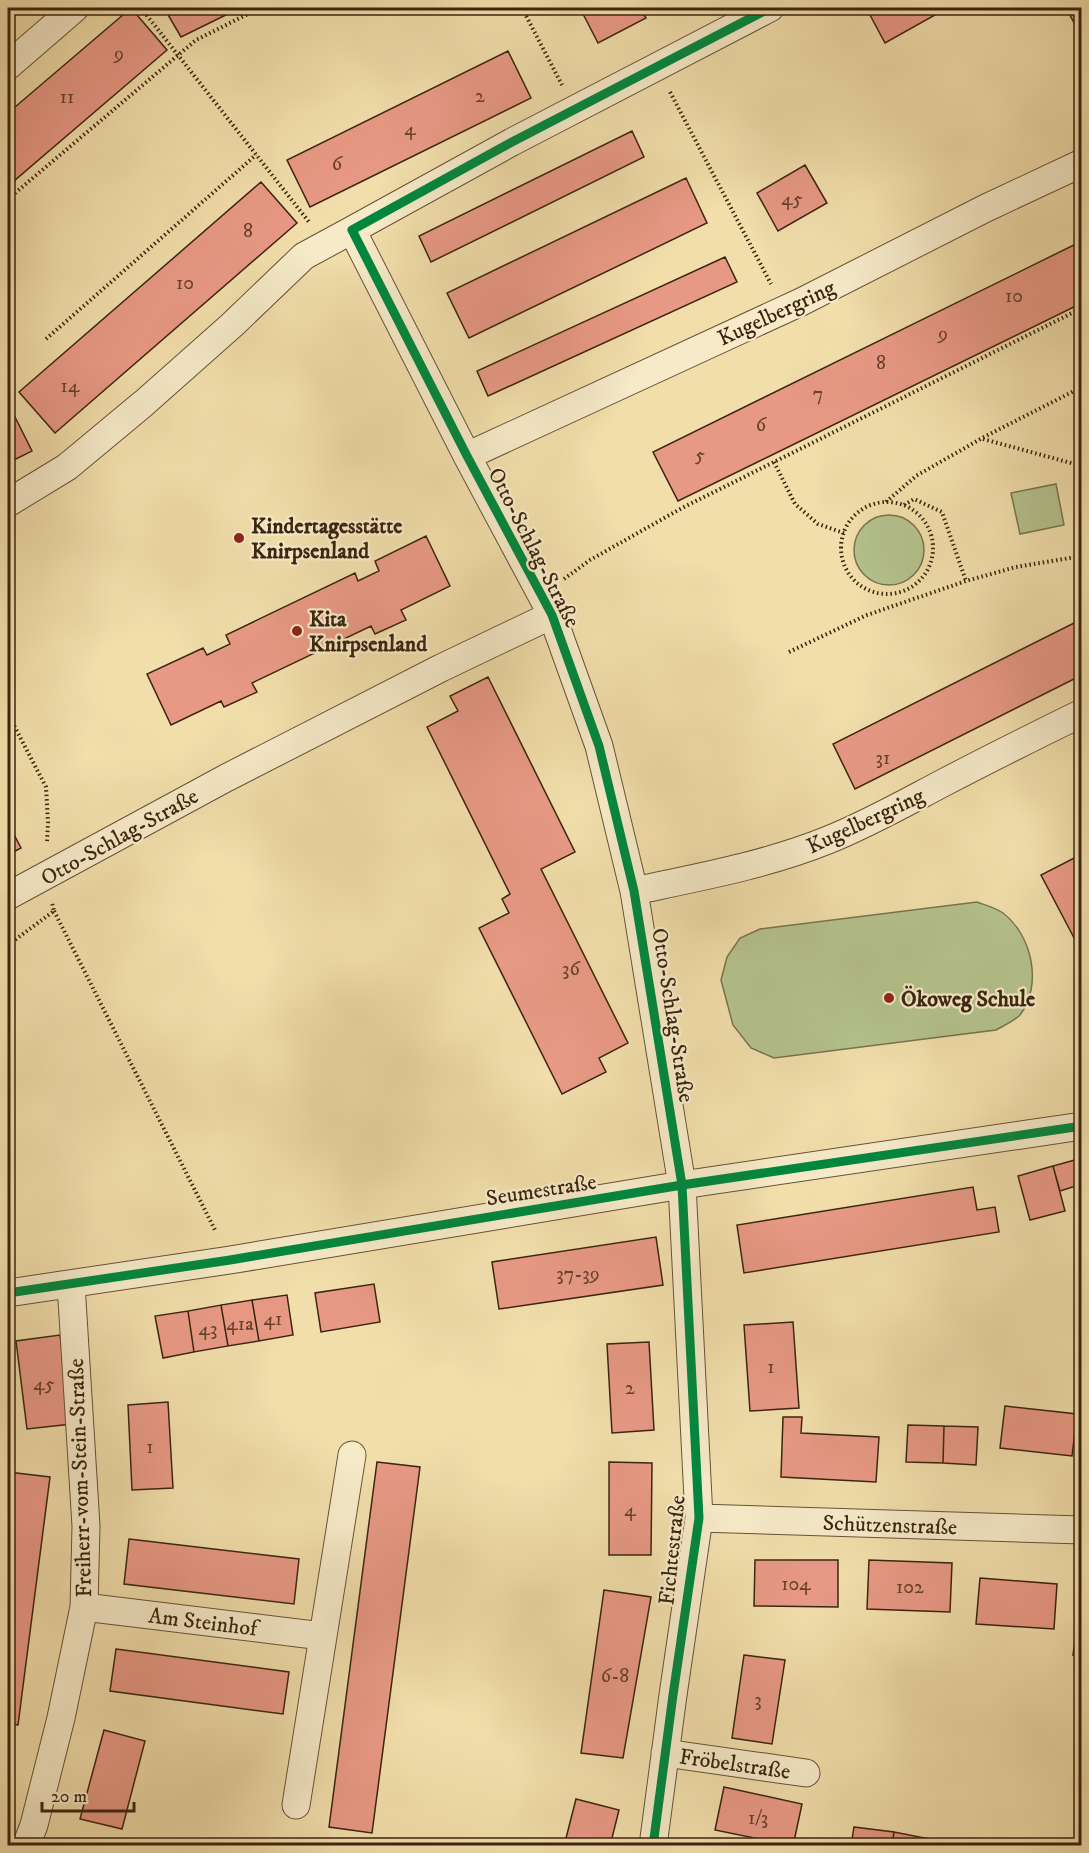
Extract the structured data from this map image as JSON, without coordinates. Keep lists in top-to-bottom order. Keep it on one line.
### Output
{"streets":{"street":["Kugelbergring","Otto-Schlag-Straße","Seumestraße","Freiherr-vom-Stein-Straße","Schützenstraße","Fichtestraße","Am Steinhof","Fröbelstraße"]},"crossings":[["Kugelbergring","Otto-Schlag-Straße"],["Otto-Schlag-Straße","Seumestraße"],["Otto-Schlag-Straße","Fichtestraße"],["Seumestraße","Freiherr-vom-Stein-Straße"],["Seumestraße","Fichtestraße"],["Freiherr-vom-Stein-Straße","Am Steinhof"],["Schützenstraße","Fichtestraße"],["Fichtestraße","Fröbelstraße"]],"places":["Kindertagesstätte Knirpsenland","Kita Knirpsenland","Ökoweg Schule"],"house_numbers":["9","2","11","4","6","45","8","10","10","9","8","14","7","6","5","31","36","37-39","41","41a","43","1","45","2","1","4","104","102","6-8","3","1/3"],"scale_bar":"20 m"}
